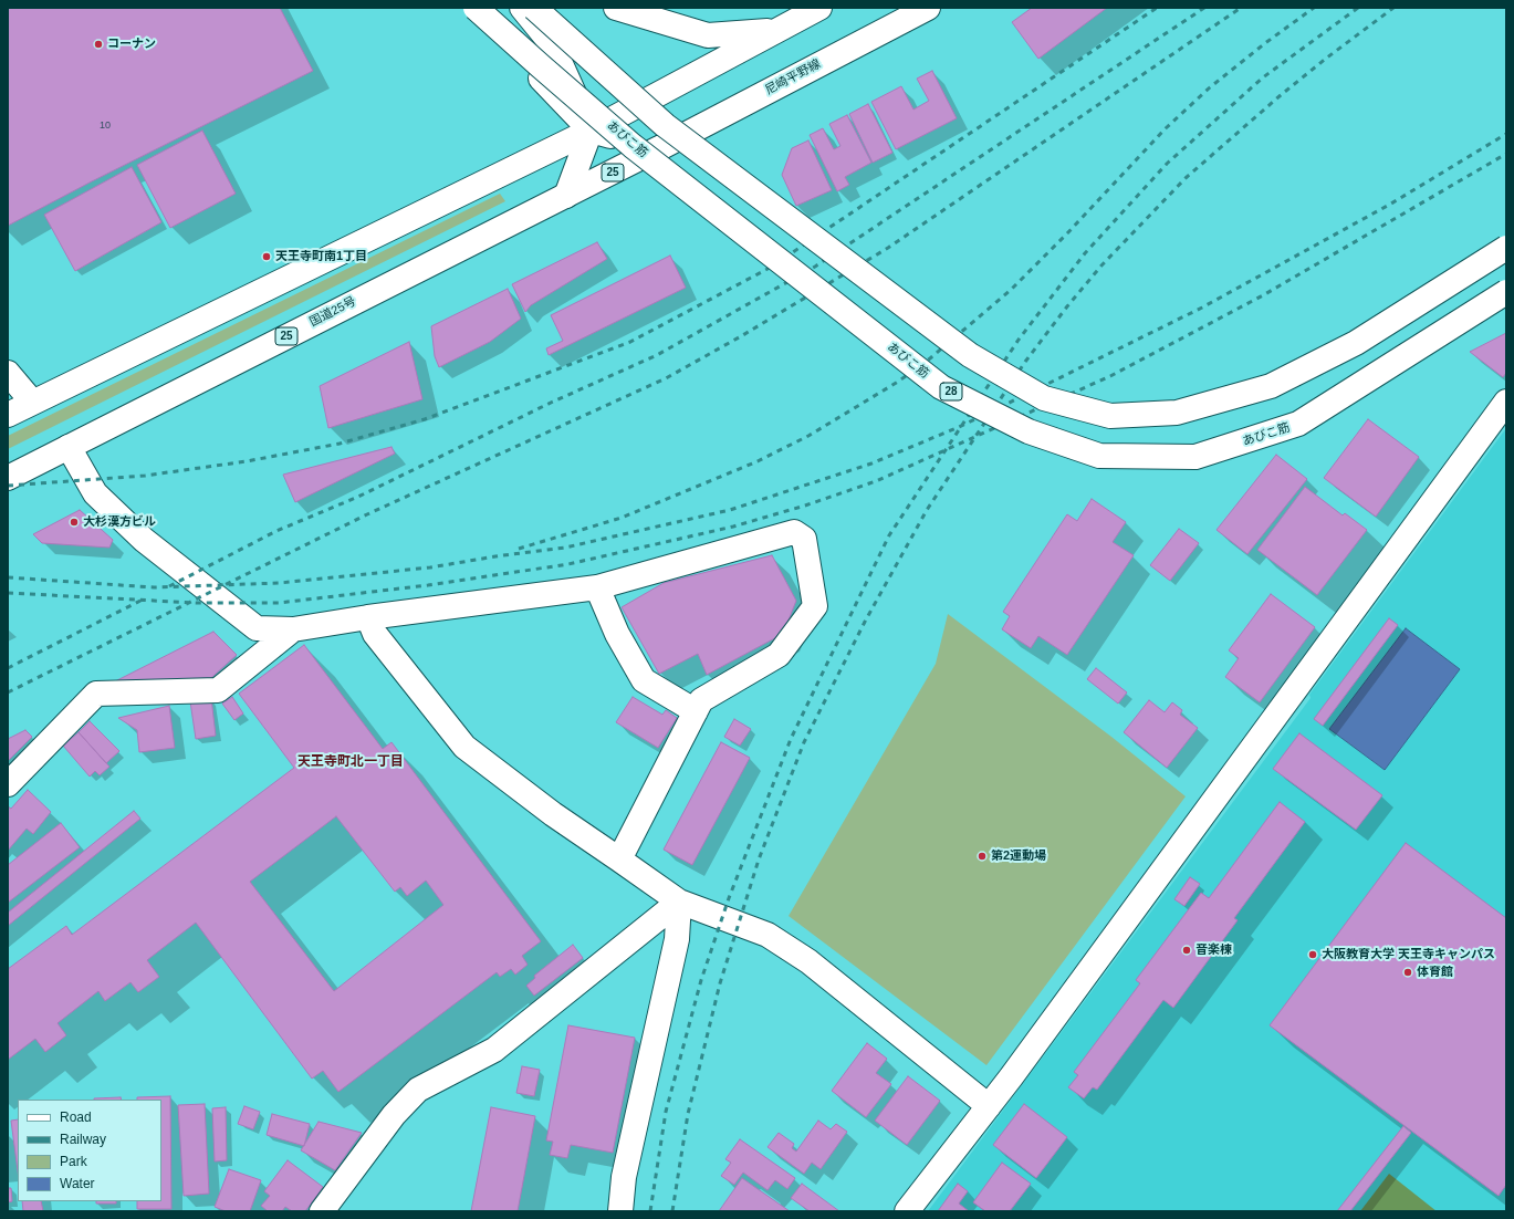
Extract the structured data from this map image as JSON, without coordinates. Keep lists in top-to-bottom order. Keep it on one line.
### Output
{"streets":{"main road":["尼崎平野線","あびこ筋","25","国道25号","28"]},"crossings":[["尼崎平野線","国道25号"]],"districts":["天王寺町北一丁目"],"places":["コーナン","天王寺町南1丁目","大杉漢方ビル","第2運動場","音楽棟","大阪教育大学 天王寺キャンパス","体育館"],"house_numbers":["10"],"legend":["Road","Railway","Park","Water"]}
